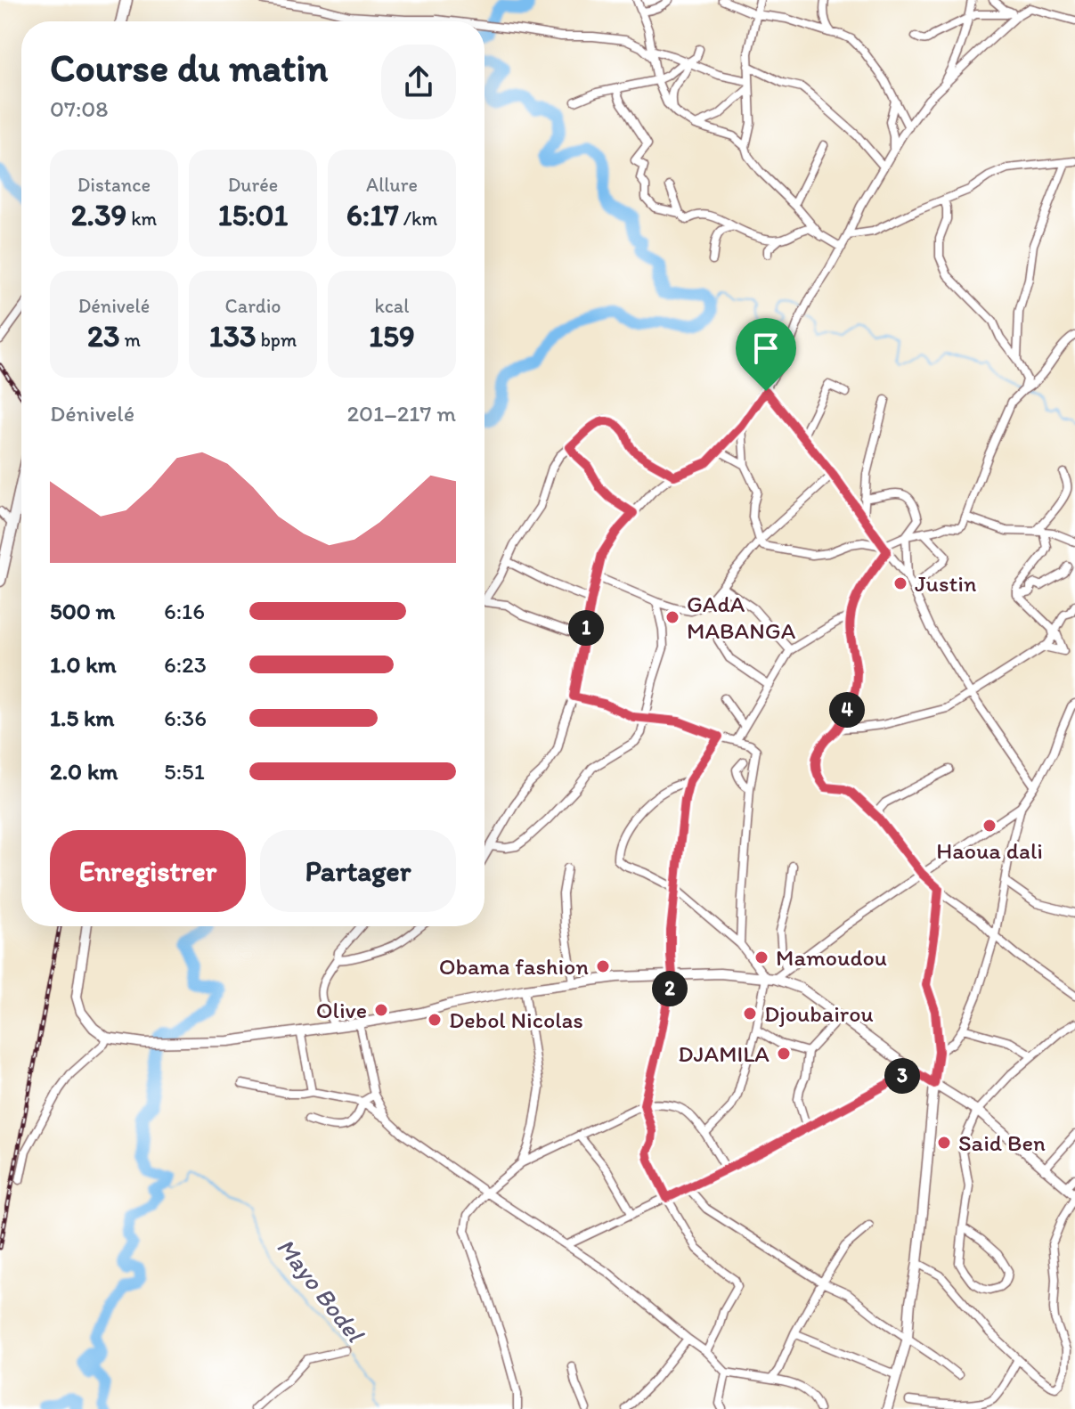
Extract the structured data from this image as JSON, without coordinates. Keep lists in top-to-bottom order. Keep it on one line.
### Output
{"water":["Mayo Bodel"],"places":["Justin","GAdA MABANGA","Haoua dali","Mamoudou","Obama fashion","Olive","Djoubairou","Debol Nicolas","DJAMILA","Said Ben"],"page":{"heading":["Course du matin","07:08"],"stats":[["Distance","2.39 km"],["Durée","15:01"],["Allure","6:17 /km"],["Dénivelé","23 m"],["Cardio","133 bpm"],["kcal","159"]],"chart":["Dénivelé","201–217 m"],"list":[{"name":"500 m","note":"6:16"},{"name":"1.0 km","note":"6:23"},{"name":"1.5 km","note":"6:36"},{"name":"2.0 km","note":"5:51"}],"pins":["1","4","2","3"],"buttons":["Enregistrer","Partager"]}}
